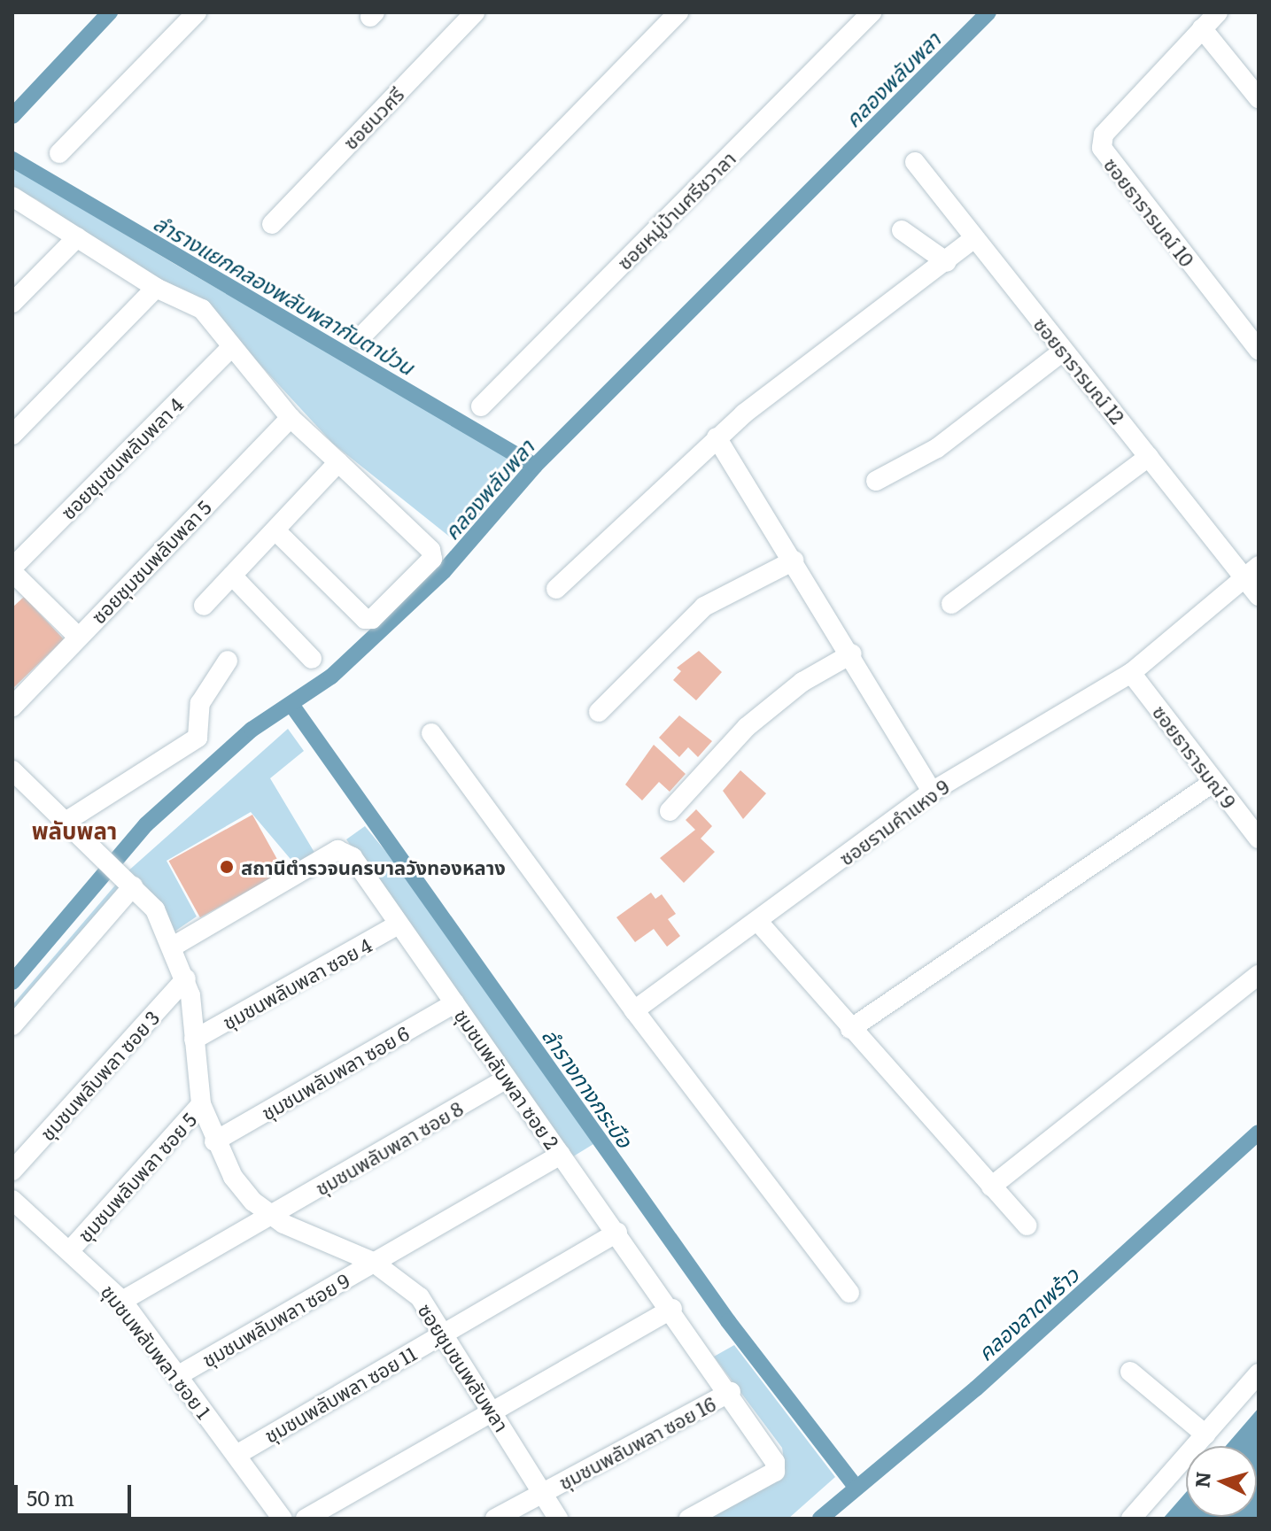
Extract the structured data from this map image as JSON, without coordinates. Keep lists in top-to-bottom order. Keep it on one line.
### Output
{"streets":{"street":["ซอยนวศรี","ซอยหมู่บ้านศรีชวาลา","ซอยธารารมณ์ 10","ซอยธารารมณ์ 12","ซอยชุมชนพลับพลา 4","ซอยชุมชนพลับพลา 5","ซอยธารารมณ์ 9","ซอยรามคำแหง 9","ชุมชนพลับพลา ซอย 4","ชุมชนพลับพลา ซอย 6","ชุมชนพลับพลา ซอย 3","ชุมชนพลับพลา ซอย 2","ชุมชนพลับพลา ซอย 8","ชุมชนพลับพลา ซอย 5","ชุมชนพลับพลา ซอย 9","ชุมชนพลับพลา ซอย 1","ซอยชุมชนพลับพลา","ชุมชนพลับพลา ซอย 11","ชุมชนพลับพลา ซอย 16"]},"crossings":[["ซอยธารารมณ์ 12","ซอยรามคำแหง 9"],["ซอยธารารมณ์ 9","ซอยรามคำแหง 9"],["ชุมชนพลับพลา ซอย 4","ชุมชนพลับพลา ซอย 2"],["ชุมชนพลับพลา ซอย 4","ซอยชุมชนพลับพลา"],["ชุมชนพลับพลา ซอย 6","ชุมชนพลับพลา ซอย 2"],["ชุมชนพลับพลา ซอย 6","ซอยชุมชนพลับพลา"],["ชุมชนพลับพลา ซอย 3","ซอยชุมชนพลับพลา"],["ชุมชนพลับพลา ซอย 2","ชุมชนพลับพลา ซอย 8"],["ชุมชนพลับพลา ซอย 2","ชุมชนพลับพลา ซอย 9"],["ชุมชนพลับพลา ซอย 2","ซอยชุมชนพลับพลา"],["ชุมชนพลับพลา ซอย 2","ชุมชนพลับพลา ซอย 11"],["ชุมชนพลับพลา ซอย 2","ชุมชนพลับพลา ซอย 16"],["ชุมชนพลับพลา ซอย 8","ชุมชนพลับพลา ซอย 1"],["ชุมชนพลับพลา ซอย 8","ซอยชุมชนพลับพลา"],["ชุมชนพลับพลา ซอย 5","ชุมชนพลับพลา ซอย 1"],["ชุมชนพลับพลา ซอย 5","ซอยชุมชนพลับพลา"],["ชุมชนพลับพลา ซอย 9","ชุมชนพลับพลา ซอย 1"],["ชุมชนพลับพลา ซอย 9","ซอยชุมชนพลับพลา"],["ชุมชนพลับพลา ซอย 1","ชุมชนพลับพลา ซอย 11"],["ซอยชุมชนพลับพลา","ชุมชนพลับพลา ซอย 11"],["ซอยชุมชนพลับพลา","ชุมชนพลับพลา ซอย 16"]],"districts":["พลับพลา"],"water":["คลองพลับพลา","ลำรางแยกคลองพลับพลากับตาป่วน","ลำรางทางกระบือ","คลองลาดพร้าว"],"places":["สถานีตำรวจนครบาลวังทองหลาง"],"scale_bar":"50 m","north":"left"}
